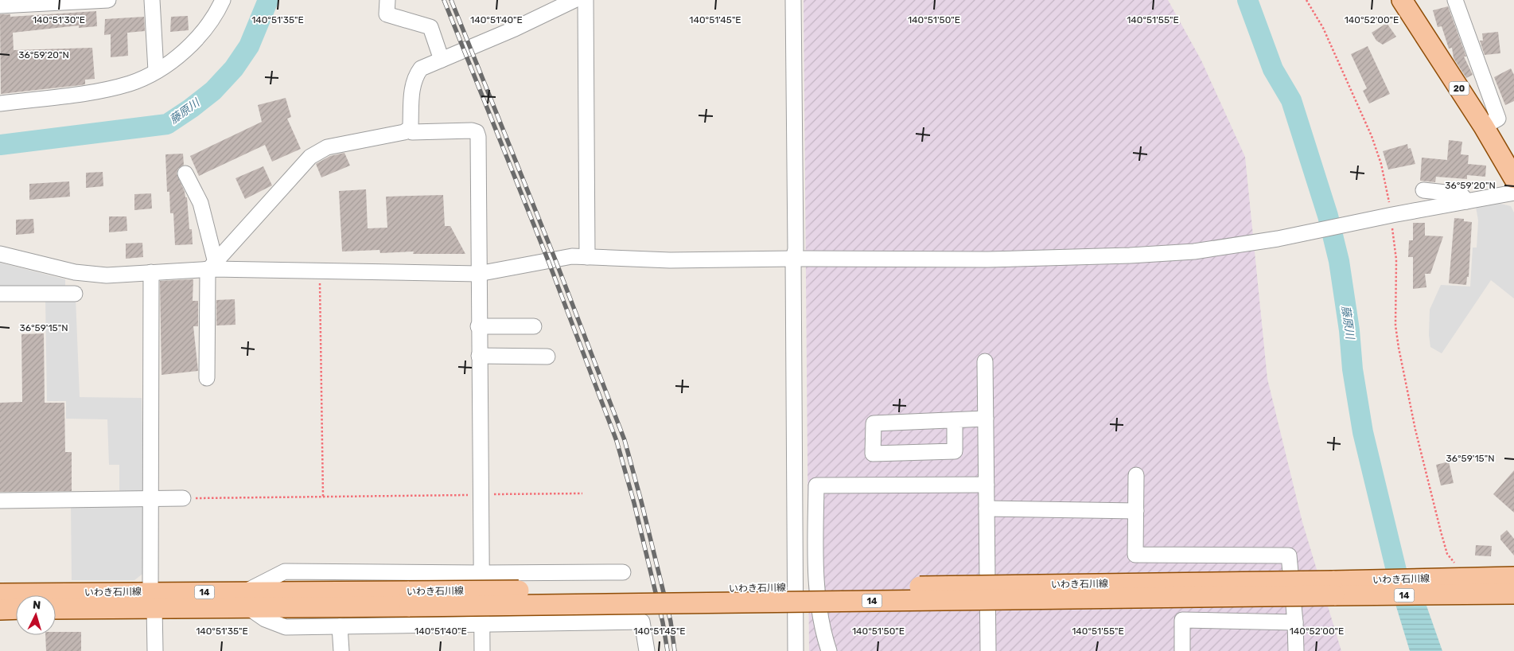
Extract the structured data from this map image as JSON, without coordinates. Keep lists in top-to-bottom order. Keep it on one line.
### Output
{"streets":{"main road":["20","いわき石川線","14"]},"water":["藤原川"],"north":"top","coordinates":["140°51'55\"E","140°51'30\"E","140°51'35\"E","140°51'40\"E","140°51'45\"E","140°51'50\"E","140°52'00\"E","36°59'20\"N","36°59'15\"N"]}
